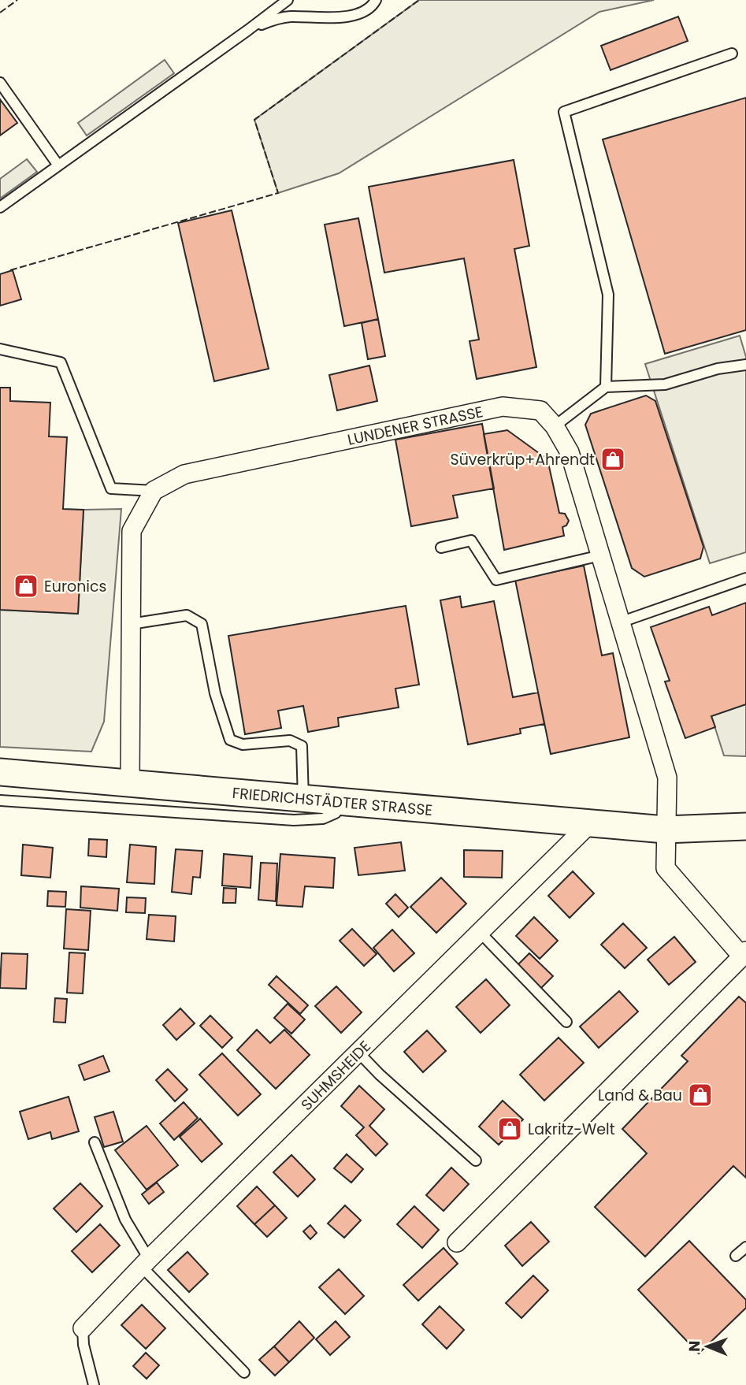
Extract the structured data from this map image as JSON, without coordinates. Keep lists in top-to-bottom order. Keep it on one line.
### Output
{"streets":{"street":["LUNDENER STRASSE","FRIEDRICHSTÄDTER STRASSE","SUHMSHEIDE"]},"crossings":[["LUNDENER STRASSE","FRIEDRICHSTÄDTER STRASSE"],["FRIEDRICHSTÄDTER STRASSE","SUHMSHEIDE"]],"places":{"shop":["Süverkrüp+Ahrendt","Euronics","Land & Bau","Lakritz-Welt"]},"north":"left"}
